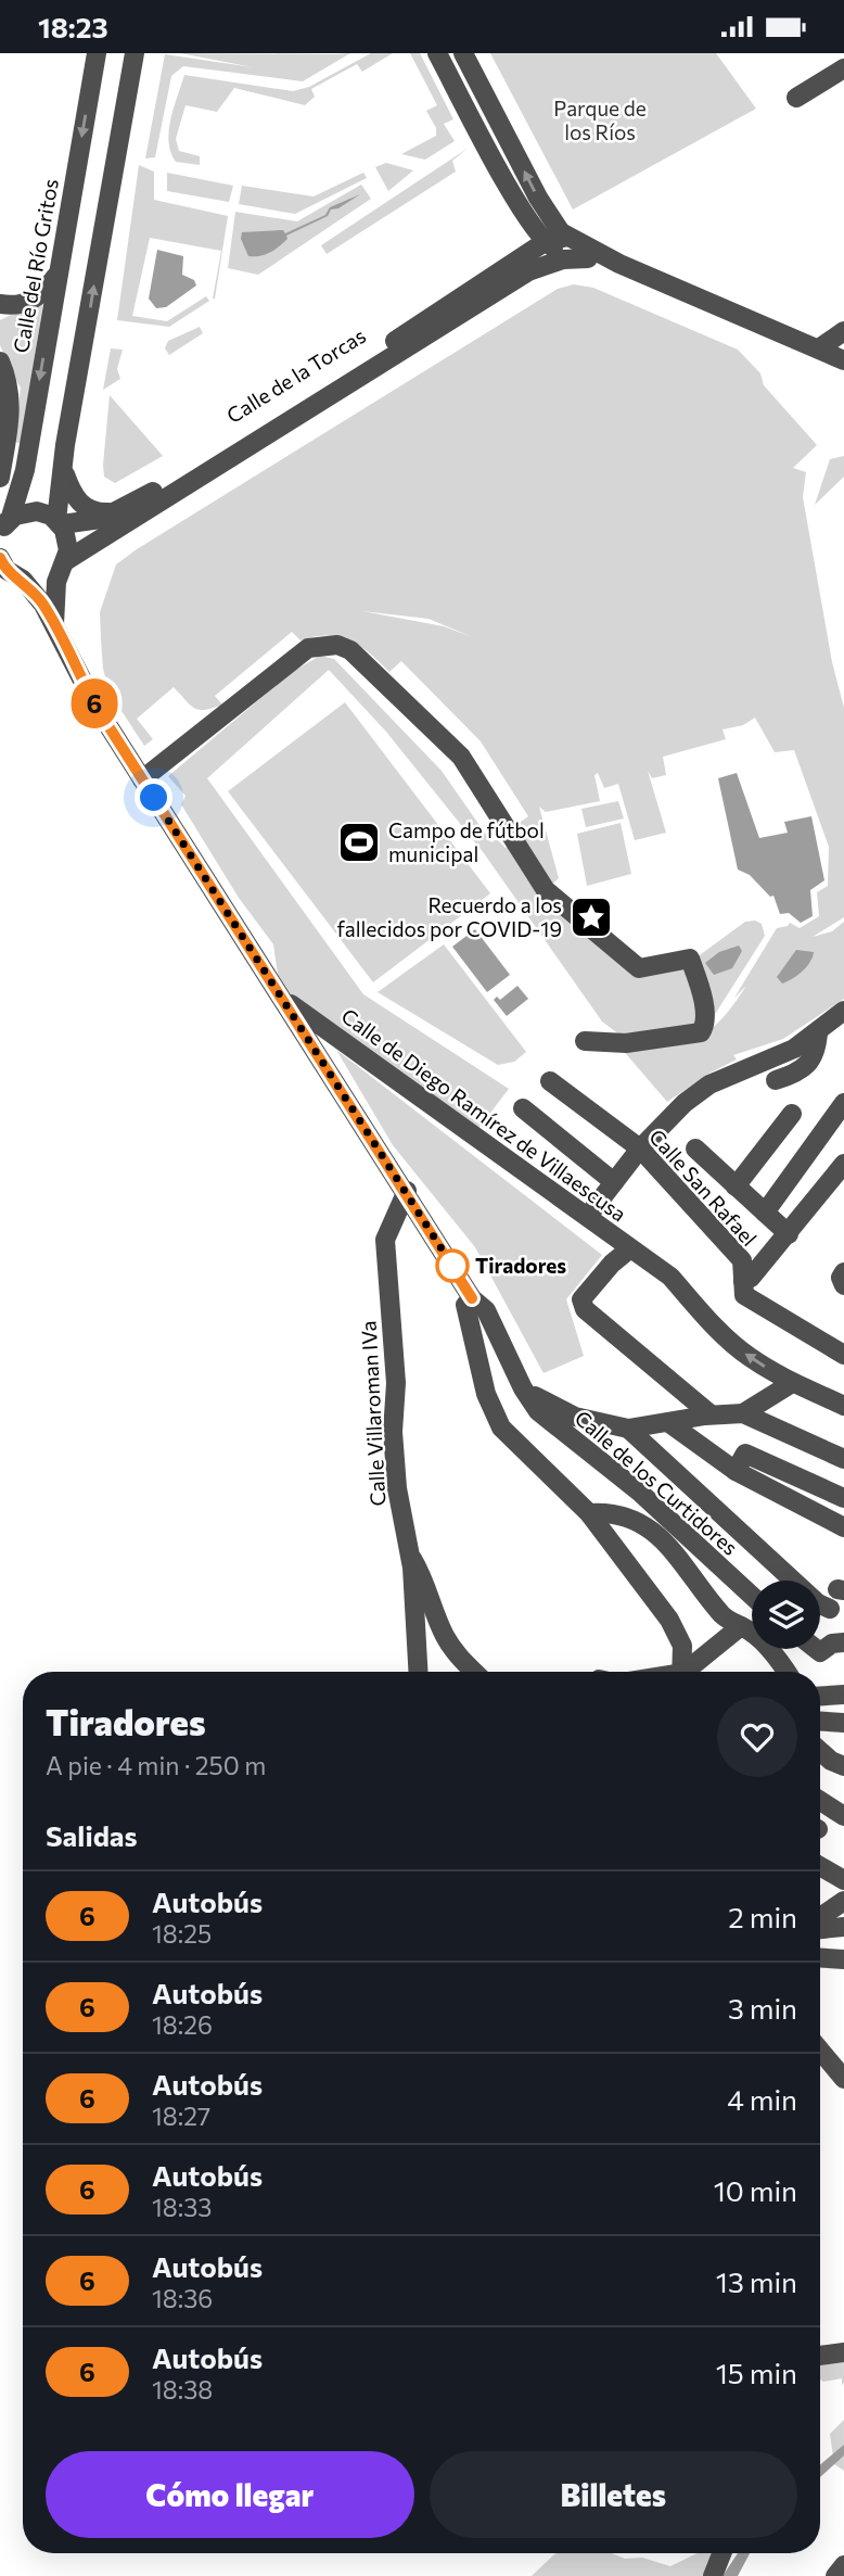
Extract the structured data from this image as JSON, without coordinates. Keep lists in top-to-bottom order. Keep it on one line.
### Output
{"streets":{"street":["Calle del Río Gritos","Calle de la Torcas","Calle de Diego Ramírez de Villaescusa","Calle San Rafael","Calle Villaroman IVa","Calle de los Curtidores"]},"crossings":[["Calle del Río Gritos","Calle de la Torcas"],["Calle Villaroman IVa","Calle de los Curtidores"]],"parks":["Parque de los Ríos"],"places":{"sports":["Campo de fútbol municipal"],"place":["Recuerdo a los fallecidos por COVID-19"],"other":["Tiradores"]},"lines":["bus line 6"],"page":{"status":"18:23","on_map":"6","heading":[["Tiradores","A pie · 4 min · 250 m"],"Salidas"],"list":[{"mark":"6","name":"Autobús","note":"18:25","value":"2 min"},{"mark":"6","name":"Autobús","note":"18:26","value":"3 min"},{"mark":"6","name":"Autobús","note":"18:27","value":"4 min"},{"mark":"6","name":"Autobús","note":"18:33","value":"10 min"},{"mark":"6","name":"Autobús","note":"18:36","value":"13 min"},{"mark":"6","name":"Autobús","note":"18:38","value":"15 min"}],"buttons":["Cómo llegar","Billetes"]}}
